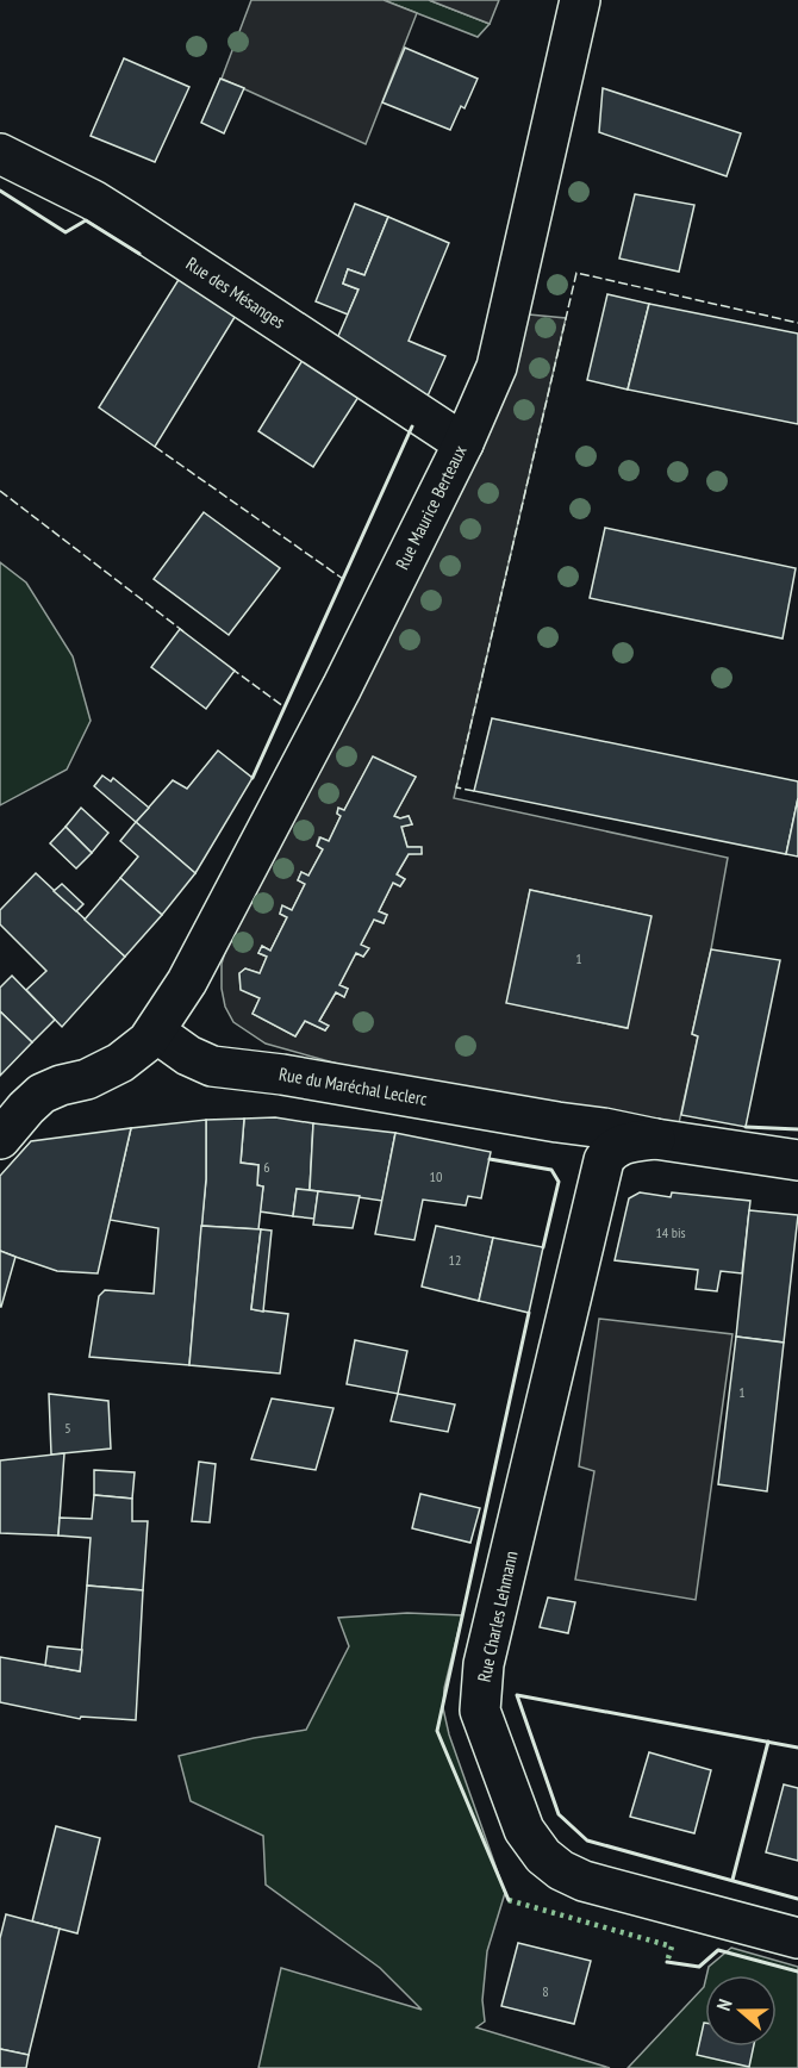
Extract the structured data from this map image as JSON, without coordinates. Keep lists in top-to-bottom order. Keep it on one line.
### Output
{"streets":{"street":["Rue des Mésanges","Rue Maurice Berteaux","Rue du Maréchal Leclerc","Rue Charles Lehmann"]},"crossings":[["Rue des Mésanges","Rue Maurice Berteaux"],["Rue Maurice Berteaux","Rue du Maréchal Leclerc"],["Rue du Maréchal Leclerc","Rue Charles Lehmann"]],"house_numbers":["1","6","10","14 bis","12","1","5","8"],"north":"left"}
